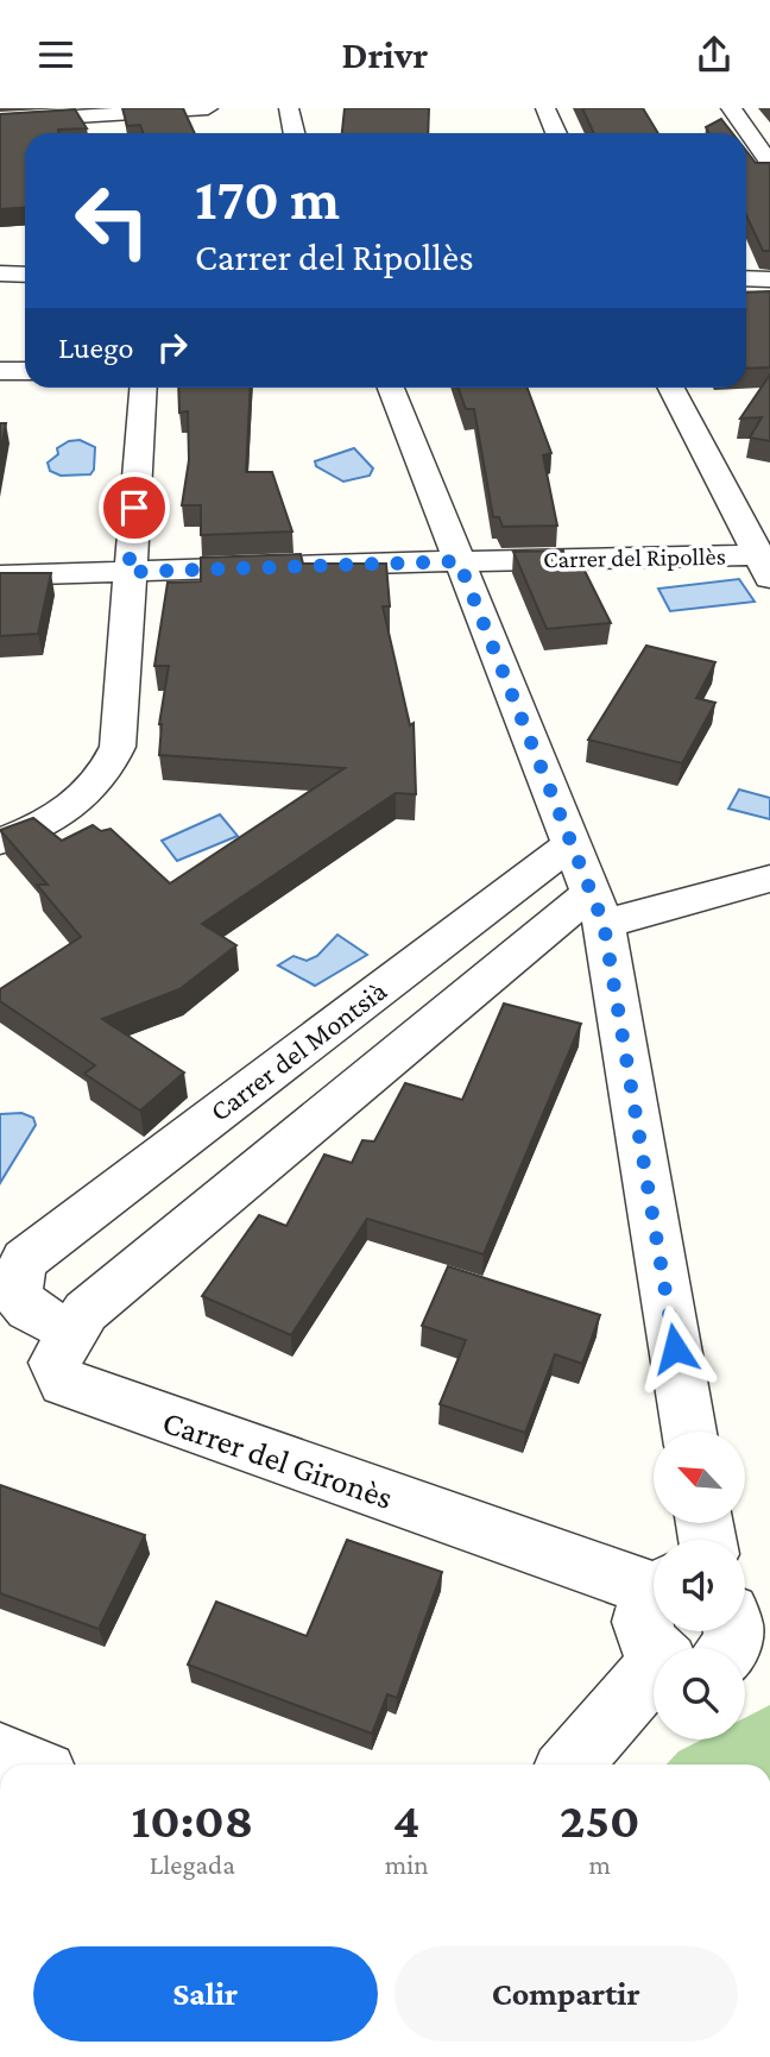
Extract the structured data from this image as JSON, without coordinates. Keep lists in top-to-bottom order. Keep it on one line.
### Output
{"streets":{"street":["Carrer del Ripollès","Carrer del Montsià","Carrer del Gironès"]},"crossings":[["Carrer del Montsià","Carrer del Gironès"]],"north":"top left","page":{"header":"Drivr","turn":["170 m","Carrer del Ripollès"],"then":"Luego","eta":["10:08","Llegada","4","min","250","m"],"buttons":["Salir","Compartir"]}}
